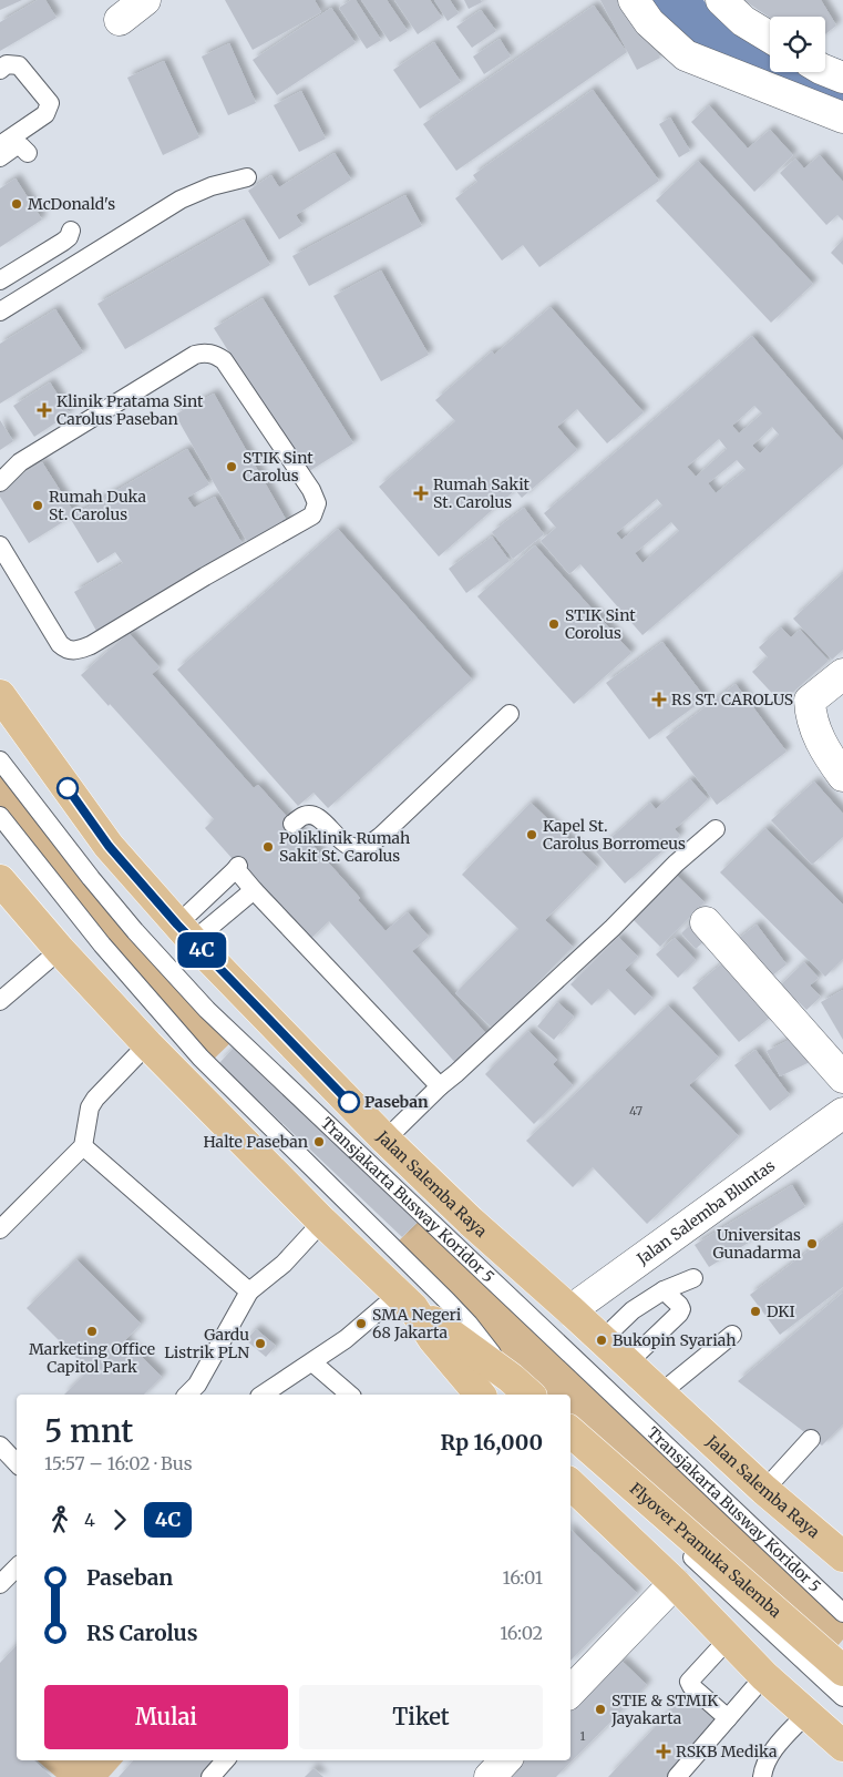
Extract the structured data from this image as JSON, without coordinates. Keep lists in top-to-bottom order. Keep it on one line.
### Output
{"streets":{"main road":["Jalan Salemba Raya","Flyover Pramuka Salemba"],"street":["Jalan Salemba Bluntas"],"lane":["Transjakarta Busway Koridor 5"]},"crossings":[["Jalan Salemba Raya","Jalan Salemba Bluntas"]],"places":{"other":["McDonald's","STIK Sint Carolus","Rumah Duka St. Carolus","STIK Sint Corolus","Kapel St. Carolus Borromeus","Poliklinik Rumah Sakit St. Carolus","Paseban","Halte Paseban","Universitas Gunadarma","DKI","SMA Negeri 68 Jakarta","Marketing Office Capitol Park","Bukopin Syariah","Gardu Listrik PLN","STIE & STMIK Jayakarta"],"health":["Klinik Pratama Sint Carolus Paseban","Rumah Sakit St. Carolus","RS ST. CAROLUS","RSKB Medika"]},"lines":["bus line 4C"],"house_numbers":["47","1"],"page":{"on_map":"4C","heading":["5 mnt","15:57 – 16:02 · Bus","Rp 16,000"],"legs":["4","4C"],"list":[{"name":"Paseban","value":"16:01"},{"name":"RS Carolus","value":"16:02"}],"buttons":["Mulai","Tiket"]}}
